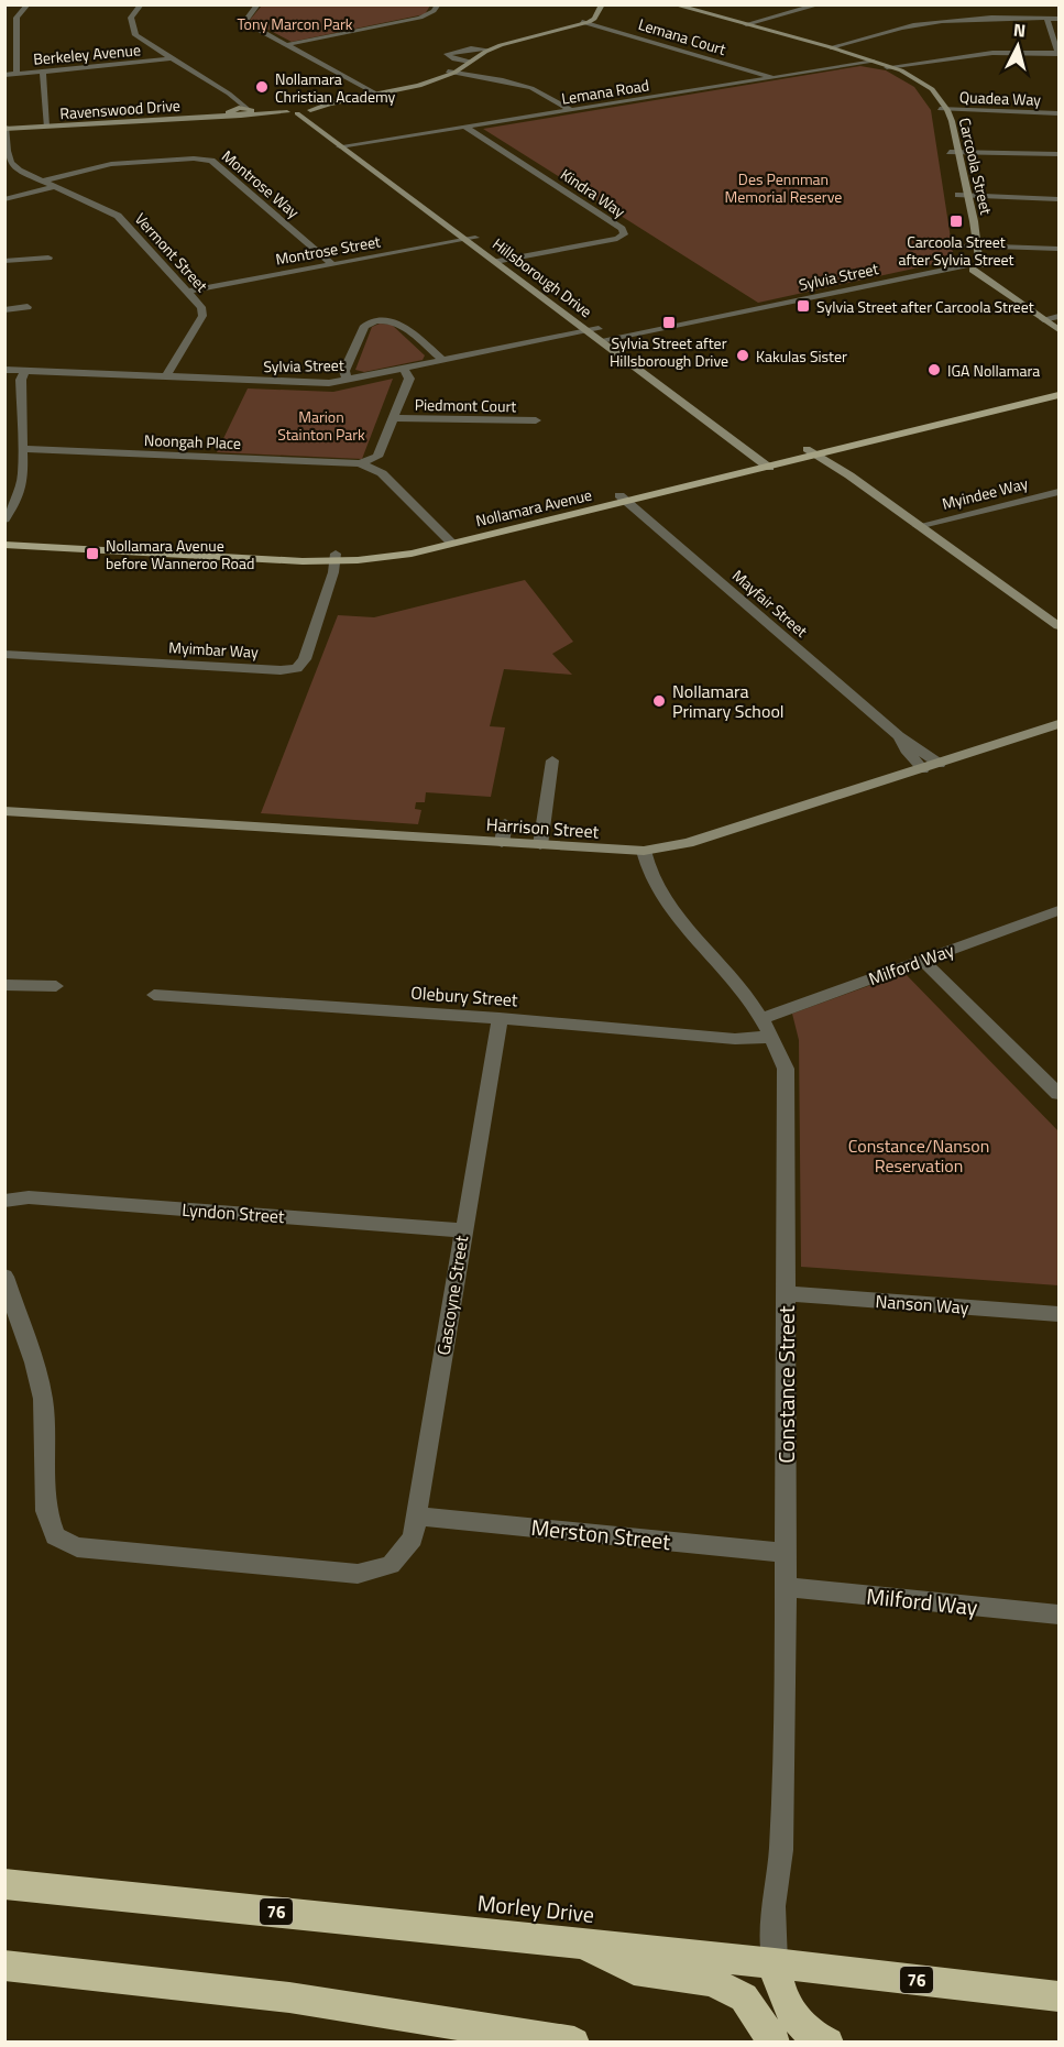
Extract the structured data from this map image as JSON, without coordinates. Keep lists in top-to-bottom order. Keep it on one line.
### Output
{"streets":{"highway":["Morley Drive","76"],"main road":["Nollamara Avenue"],"street":["Lemana Court","Berkeley Avenue","Lemana Road","Quadea Way","Ravenswood Drive","Carcoola Street","Montrose Way","Kindra Way","Montrose Street","Vermont Street","Sylvia Street","Hillsborough Drive","Piedmont Court","Noongah Place","Myindee Way","Mayfair Street","Myimbar Way","Harrison Street","Milford Way","Olebury Street","Lyndon Street","Gascoyne Street","Nanson Way","Constance Street","Merston Street"]},"crossings":[["Lemana Court","Lemana Road"],["Lemana Road","Carcoola Street"],["Lemana Road","Kindra Way"],["Lemana Road","Hillsborough Drive"],["Quadea Way","Carcoola Street"],["Ravenswood Drive","Vermont Street"],["Carcoola Street","Sylvia Street"],["Montrose Way","Montrose Street"],["Montrose Way","Vermont Street"],["Kindra Way","Hillsborough Drive"],["Montrose Street","Vermont Street"],["Montrose Street","Hillsborough Drive"],["Vermont Street","Sylvia Street"],["Sylvia Street","Hillsborough Drive"],["Hillsborough Drive","Nollamara Avenue"],["Nollamara Avenue","Mayfair Street"],["Nollamara Avenue","Myimbar Way"],["Mayfair Street","Harrison Street"],["Harrison Street","Constance Street"],["Milford Way","Constance Street"],["Olebury Street","Gascoyne Street"],["Olebury Street","Constance Street"],["Lyndon Street","Gascoyne Street"],["Gascoyne Street","Merston Street"],["Nanson Way","Constance Street"],["Constance Street","Merston Street"],["Constance Street","Morley Drive"]],"parks":["Tony Marcon Park","Des Pennman Memorial Reserve","Marion Stainton Park","Constance/Nanson Reservation"],"places":{"other":["Nollamara Christian Academy","Kakulas Sister","IGA Nollamara","Nollamara Primary School"],"transit":["Carcoola Street after Sylvia Street","Sylvia Street after Carcoola Street","Sylvia Street after Hillsborough Drive","Nollamara Avenue before Wanneroo Road"]},"north":"top"}
